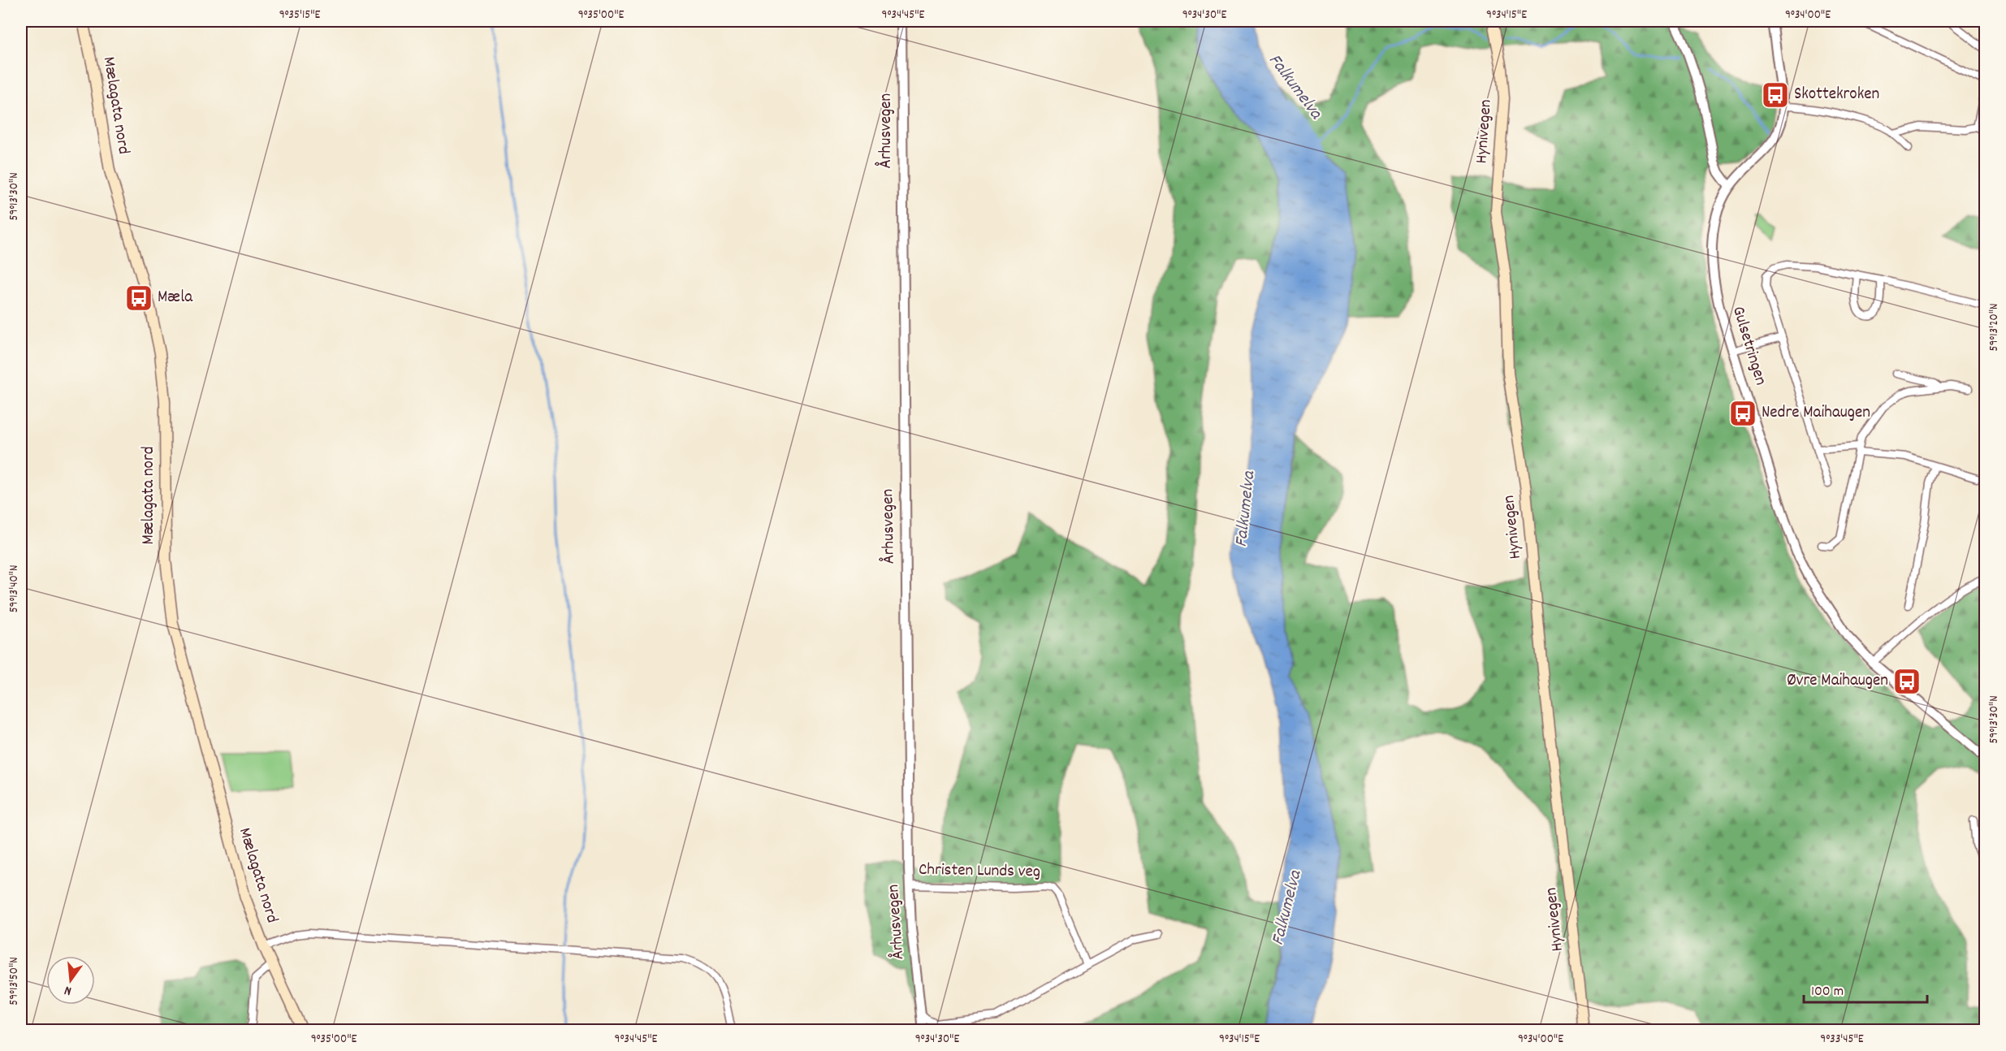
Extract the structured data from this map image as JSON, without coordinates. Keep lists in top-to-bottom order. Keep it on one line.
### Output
{"streets":{"main road":["Mælagata nord","Hynivegen"],"street":["Århusvegen","Gulsetringen","Christen Lunds veg"]},"crossings":[["Århusvegen","Christen Lunds veg"]],"water":["Falkumelva"],"places":{"bus stop":["Skottekroken","Mæla","Nedre Maihaugen","Øvre Maihaugen"]},"scale_bar":"100 m","north":"bottom","coordinates":["9°35'15\"E","9°35'00\"E","9°34'45\"E","9°34'30\"E","9°34'15\"E","9°34'00\"E","59°13'30\"N","59°13'20\"N","59°13'40\"N","59°13'50\"N","9°33'45\"E"]}
